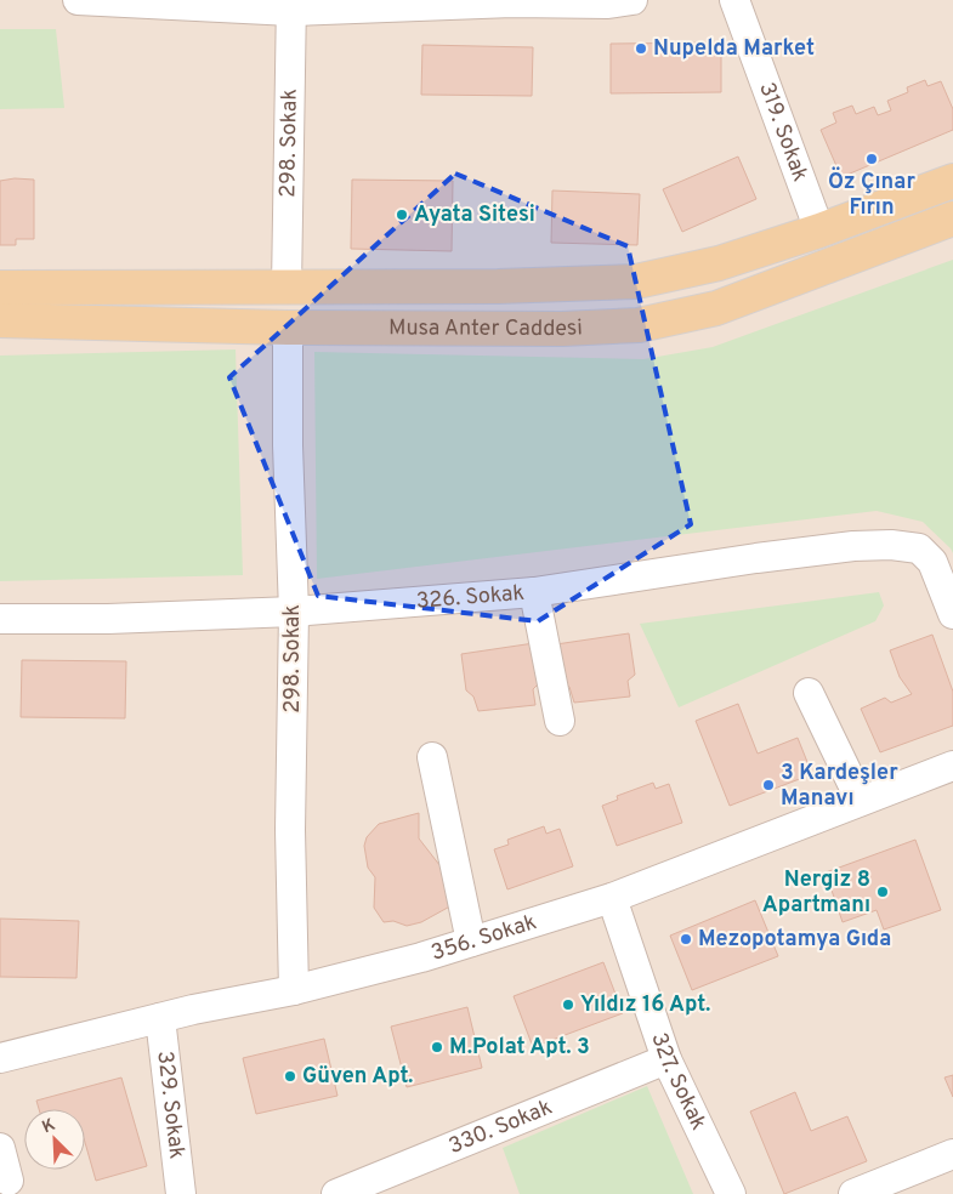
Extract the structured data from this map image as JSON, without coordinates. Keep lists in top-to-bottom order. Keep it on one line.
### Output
{"streets":{"main road":["Musa Anter Caddesi"],"street":["319. Sokak","298. Sokak","326. Sokak","356. Sokak","327. Sokak","329. Sokak","330. Sokak"]},"crossings":[["319. Sokak","Musa Anter Caddesi"],["298. Sokak","Musa Anter Caddesi"],["298. Sokak","326. Sokak"],["298. Sokak","356. Sokak"],["356. Sokak","327. Sokak"],["356. Sokak","329. Sokak"],["327. Sokak","330. Sokak"]],"places":["Nupelda Market","Öz Çınar Fırın","Ayata Sitesi","3 Kardeşler Manavı","Nergiz 8 Apartmanı","Mezopotamya Gıda","Yıldız 16 Apt.","M.Polat Apt. 3","Güven Apt."],"north":"top left"}
